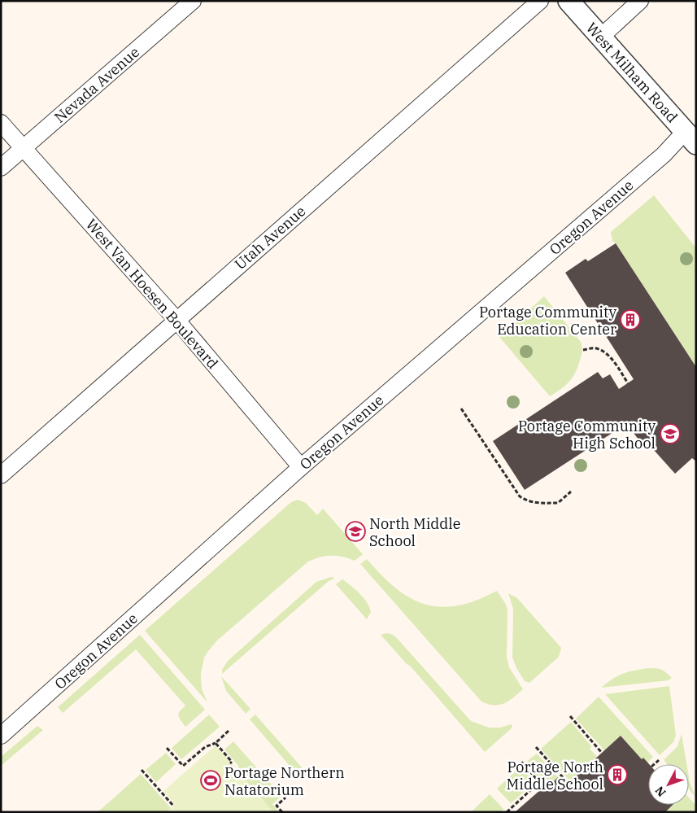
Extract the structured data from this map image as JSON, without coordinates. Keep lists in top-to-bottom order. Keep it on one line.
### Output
{"streets":{"street":["West Milham Road","Nevada Avenue","Oregon Avenue","Utah Avenue","West Van Hoesen Boulevard"]},"crossings":[["West Milham Road","Oregon Avenue"],["Nevada Avenue","West Van Hoesen Boulevard"],["Oregon Avenue","West Van Hoesen Boulevard"],["Utah Avenue","West Van Hoesen Boulevard"]],"places":{"building":["Portage Community Education Center","Portage North Middle School"],"school or university":["Portage Community High School","North Middle School"],"sports":["Portage Northern Natatorium"]},"north":"bottom left"}
